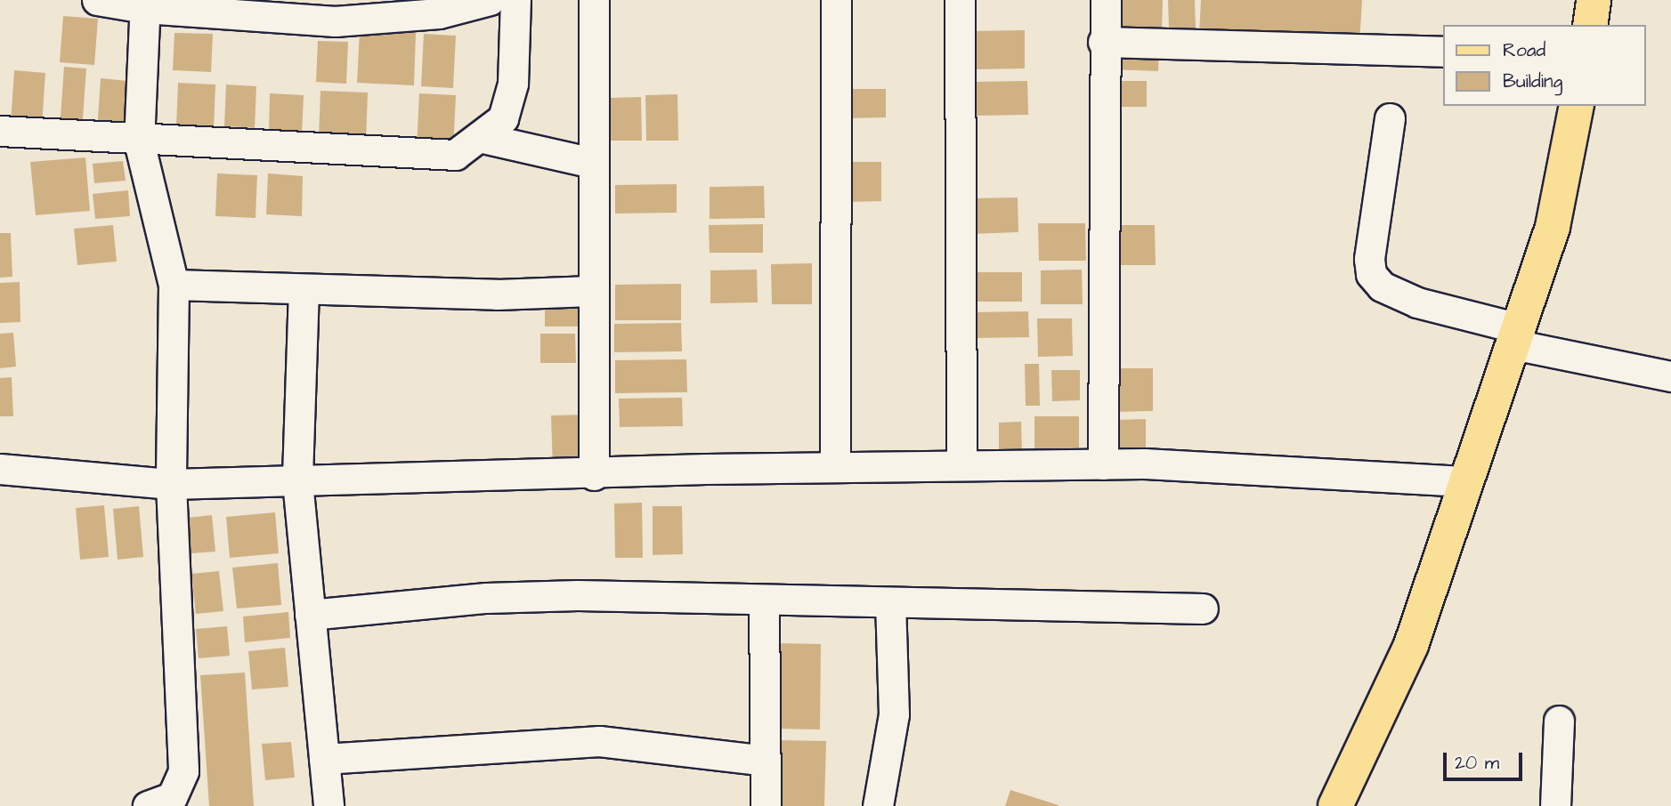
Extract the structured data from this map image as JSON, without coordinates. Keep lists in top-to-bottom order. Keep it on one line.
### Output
{"legend":["Road","Building"],"scale_bar":"20 m"}
